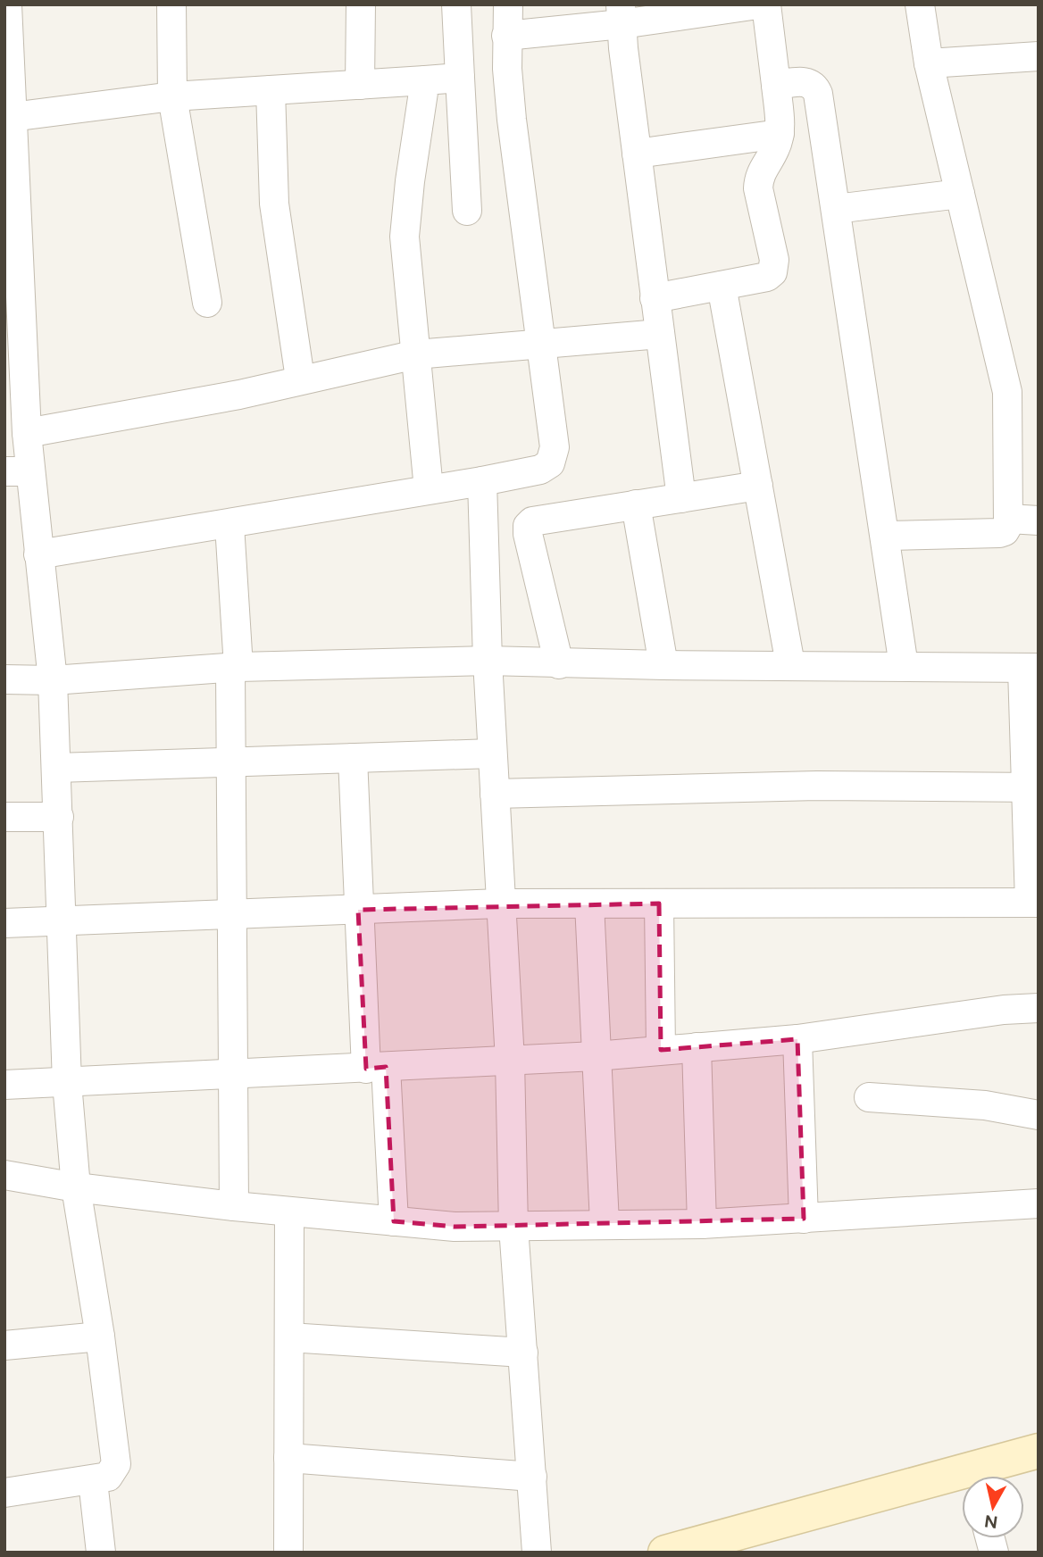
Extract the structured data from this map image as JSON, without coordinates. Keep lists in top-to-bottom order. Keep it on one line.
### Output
{"north":"bottom"}
